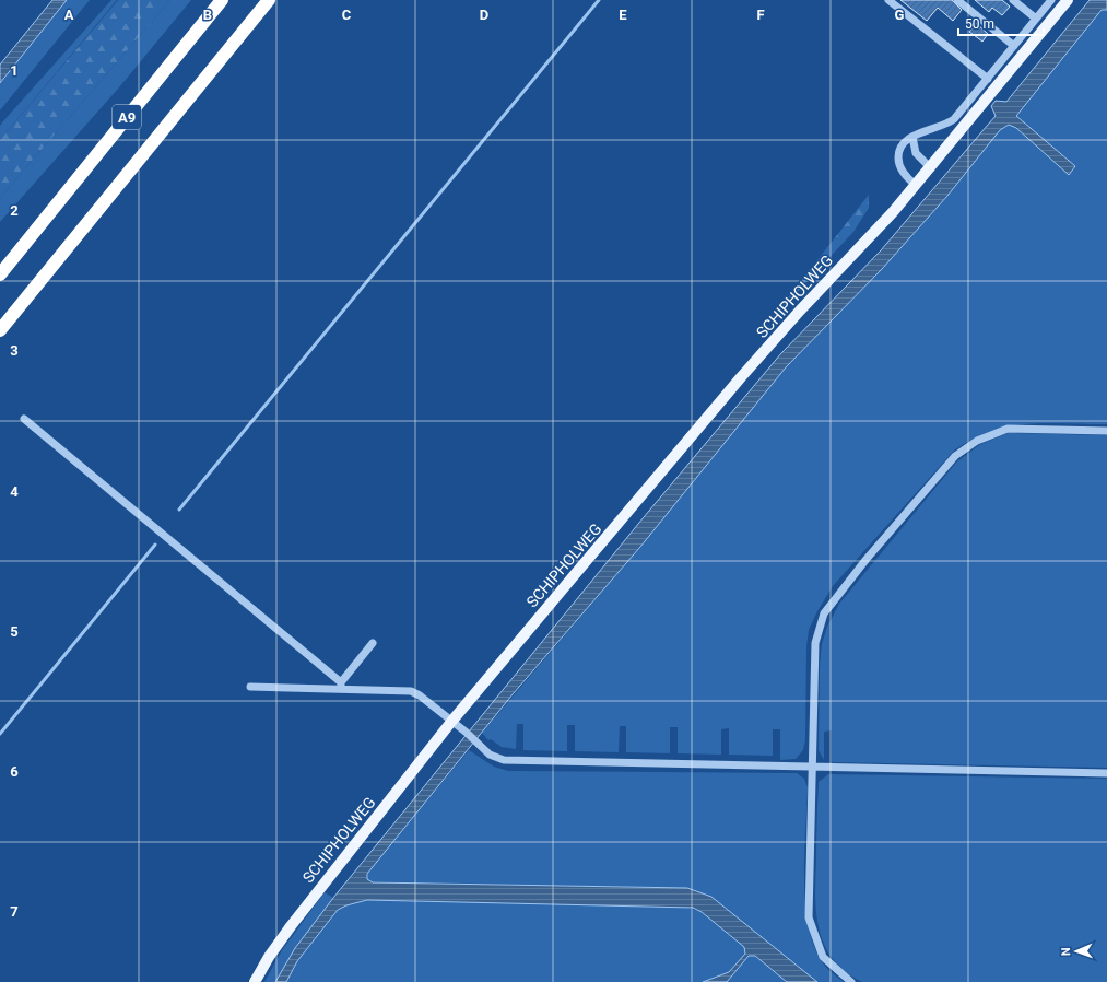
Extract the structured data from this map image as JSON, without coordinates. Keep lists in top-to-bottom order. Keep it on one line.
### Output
{"streets":{"highway":["A9"],"main road":["SCHIPHOLWEG"]},"scale_bar":"50 m","north":"left","grid":{"columns":["A","B","C","D","E","F","G"],"rows":["1","2","3","4","5","6","7"]}}
